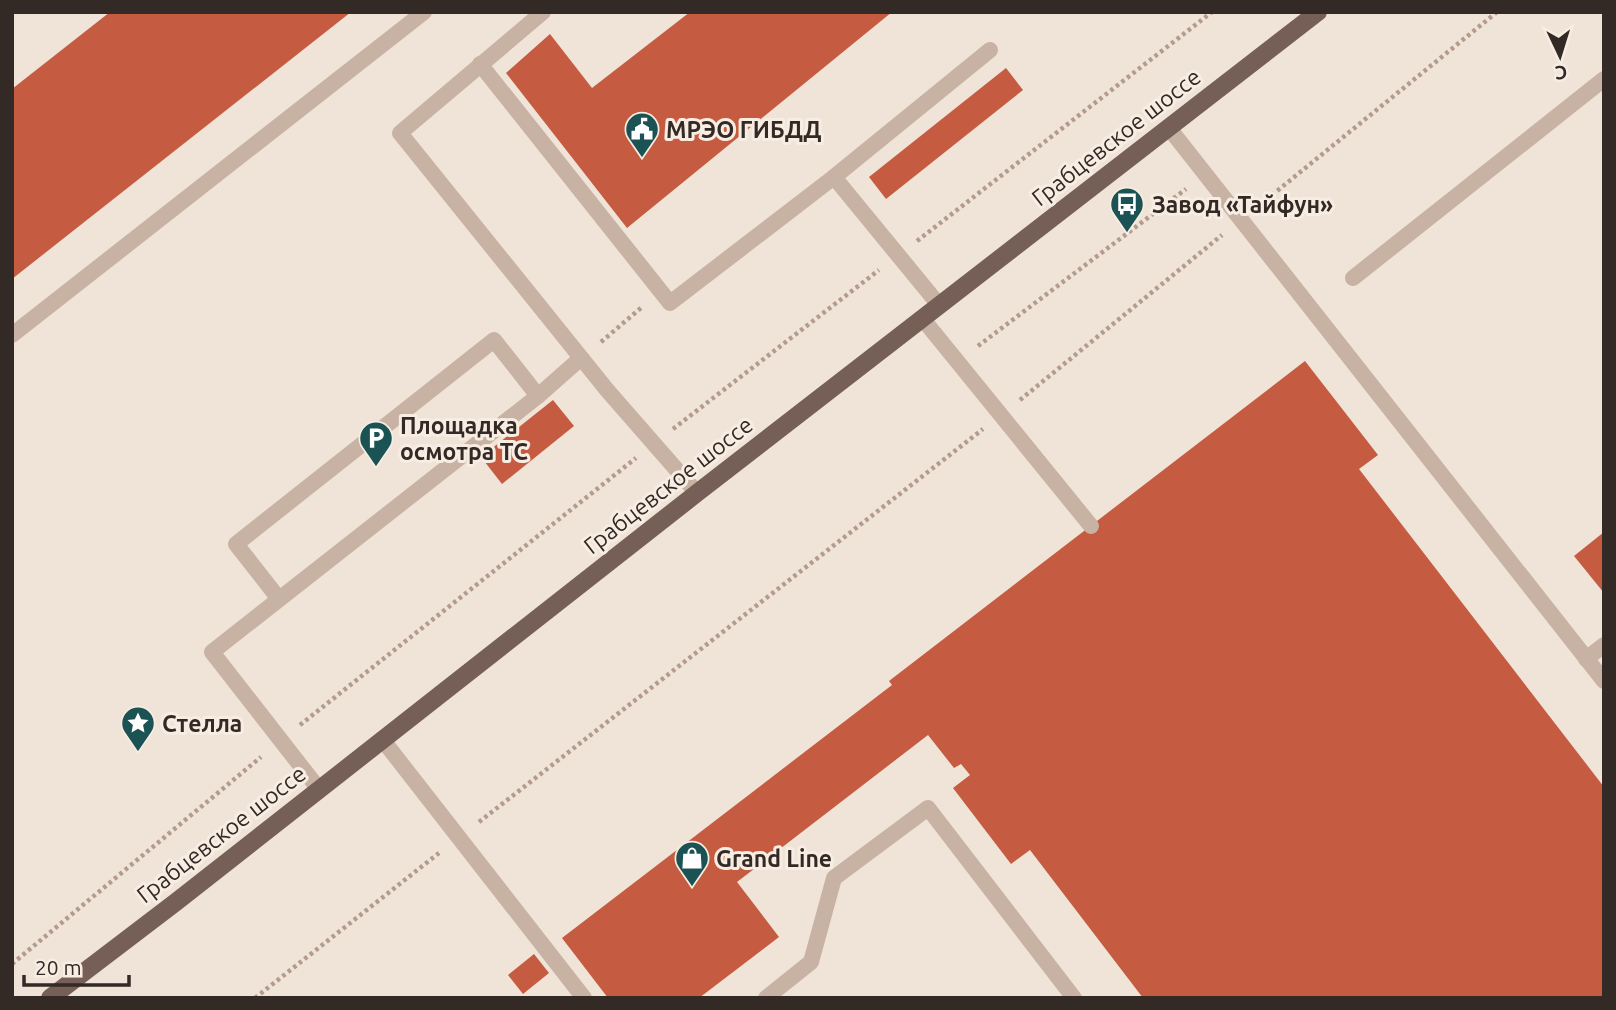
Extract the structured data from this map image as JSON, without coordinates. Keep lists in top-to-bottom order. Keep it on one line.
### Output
{"streets":{"main road":["Грабцевское шоссе"]},"places":{"public building":["МРЭО ГИБДД"],"bus stop":["Завод «Тайфун»"],"parking":["Площадка осмотра ТС"],"place":["Стелла"],"shop":["Grand Line"]},"scale_bar":"20 m","north":"bottom"}
